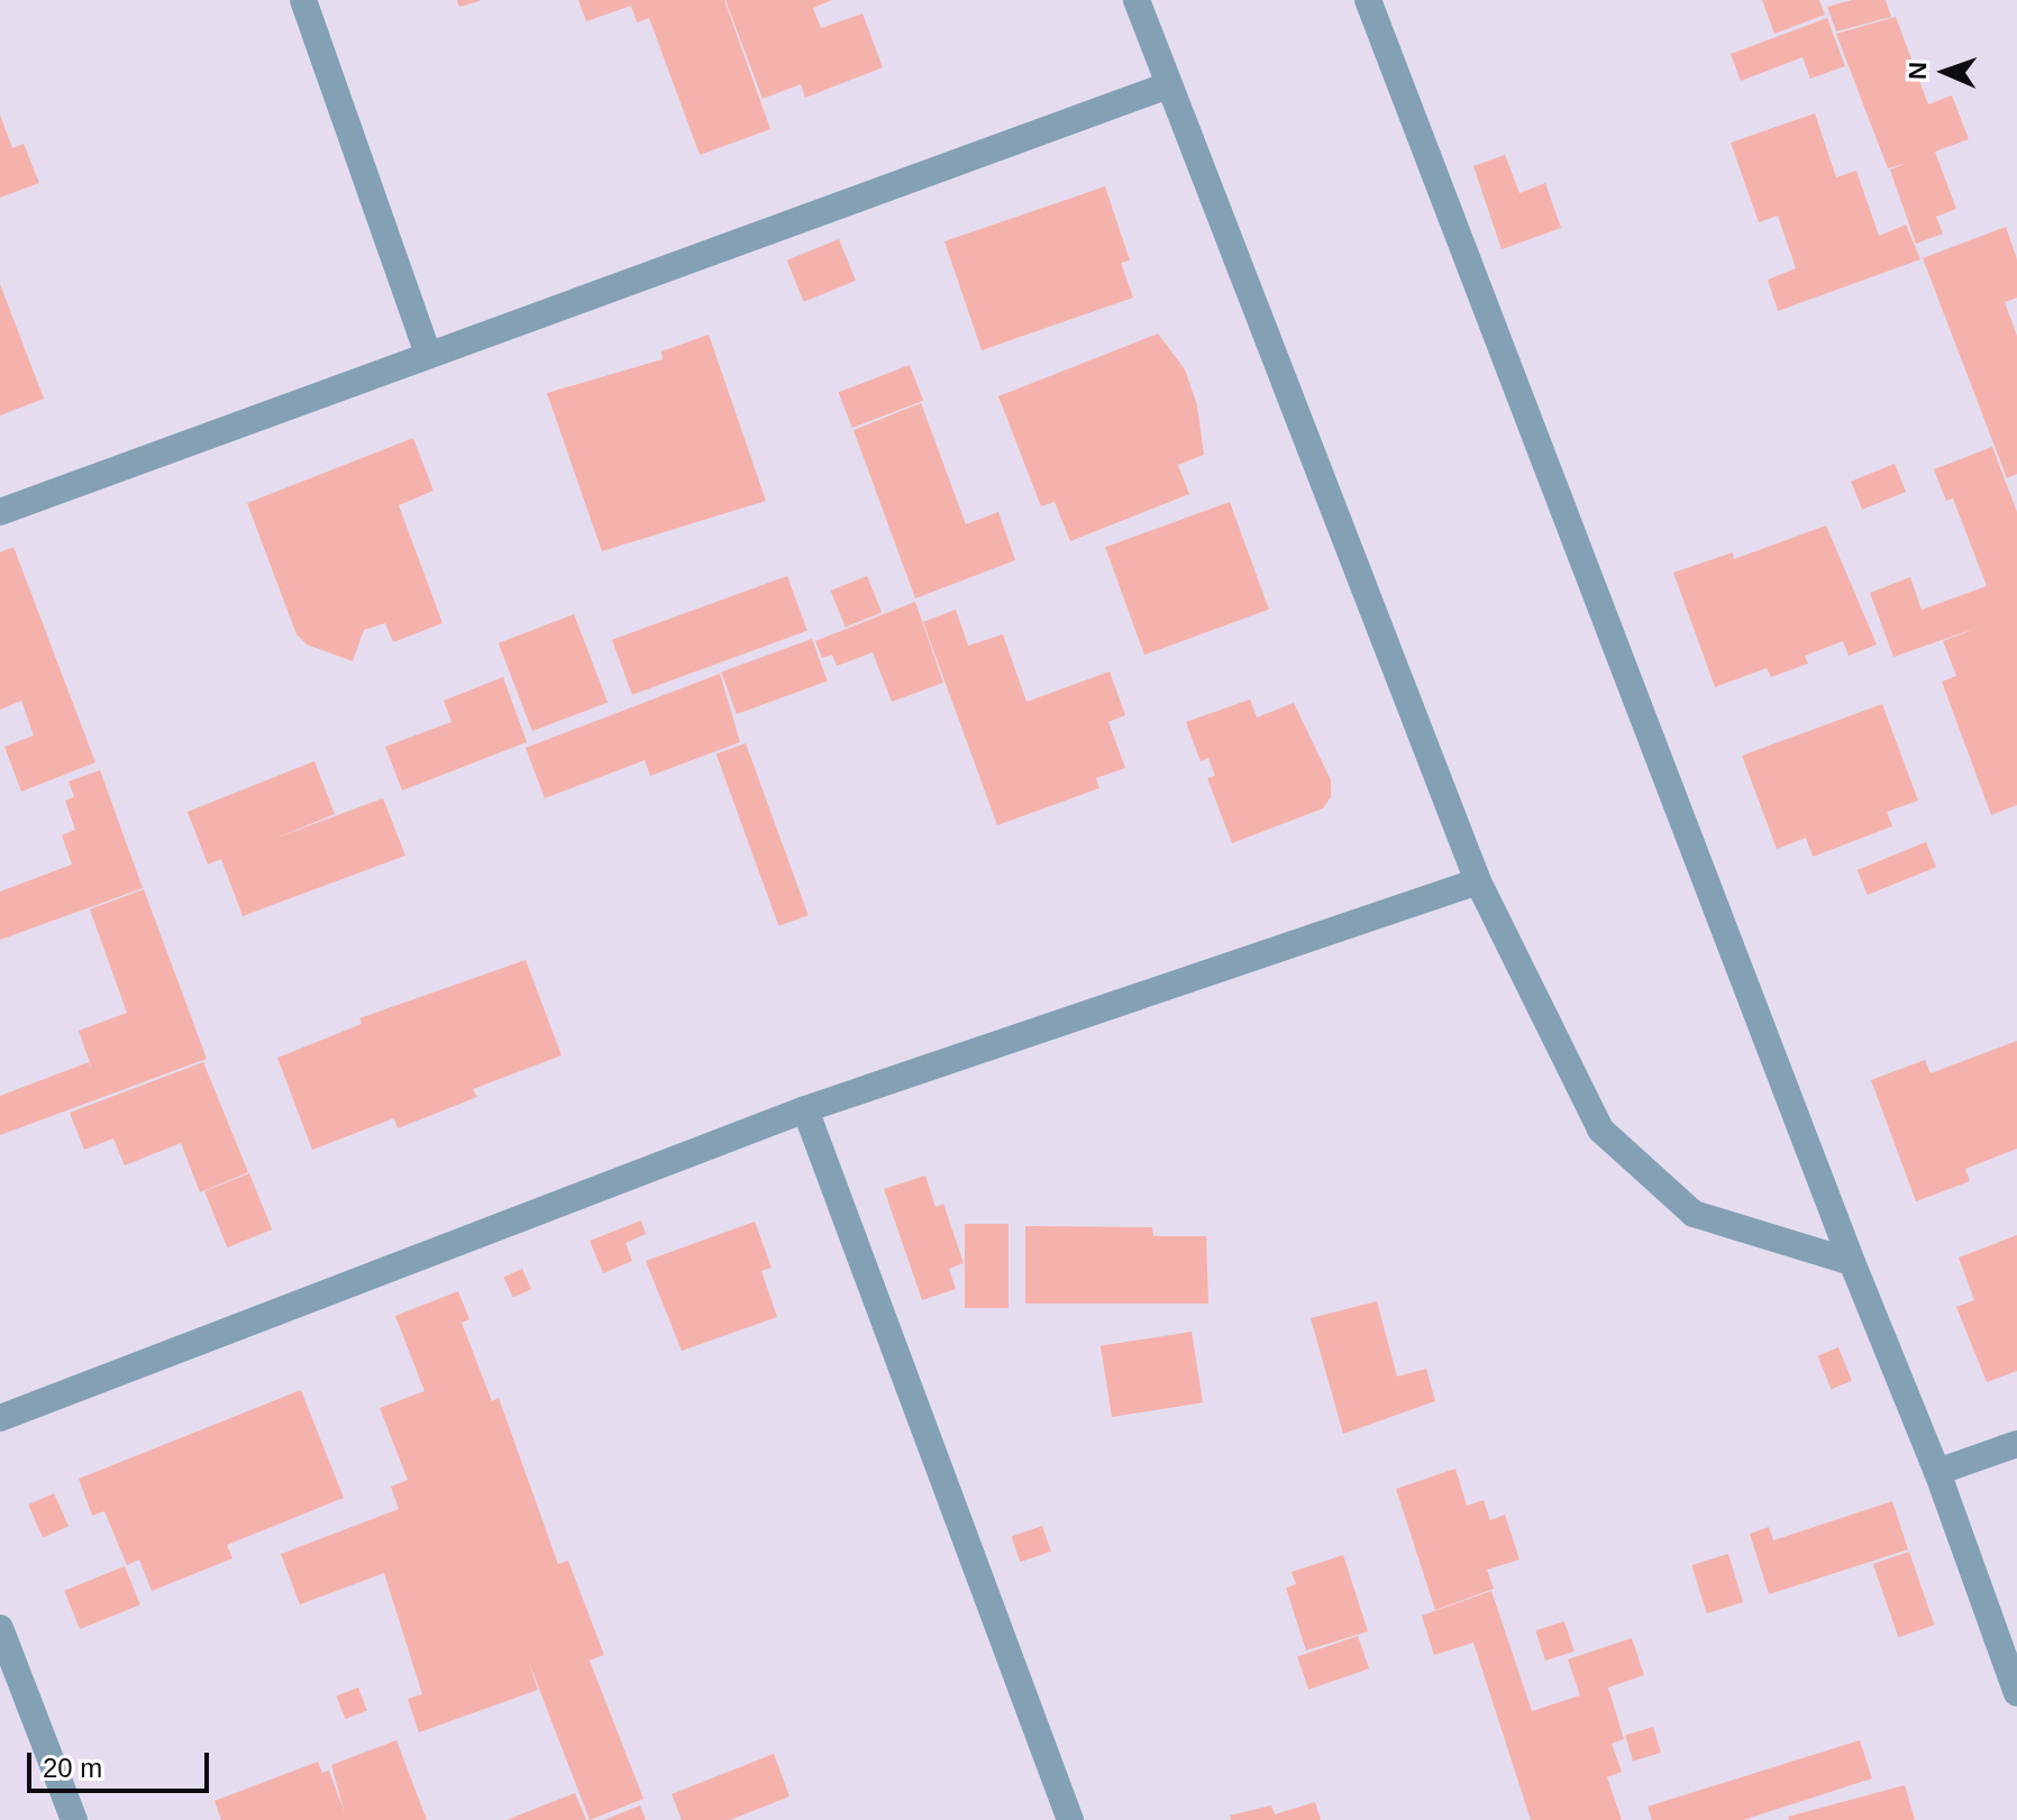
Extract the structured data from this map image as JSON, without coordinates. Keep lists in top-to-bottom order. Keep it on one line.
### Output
{"scale_bar":"20 m","north":"left"}
